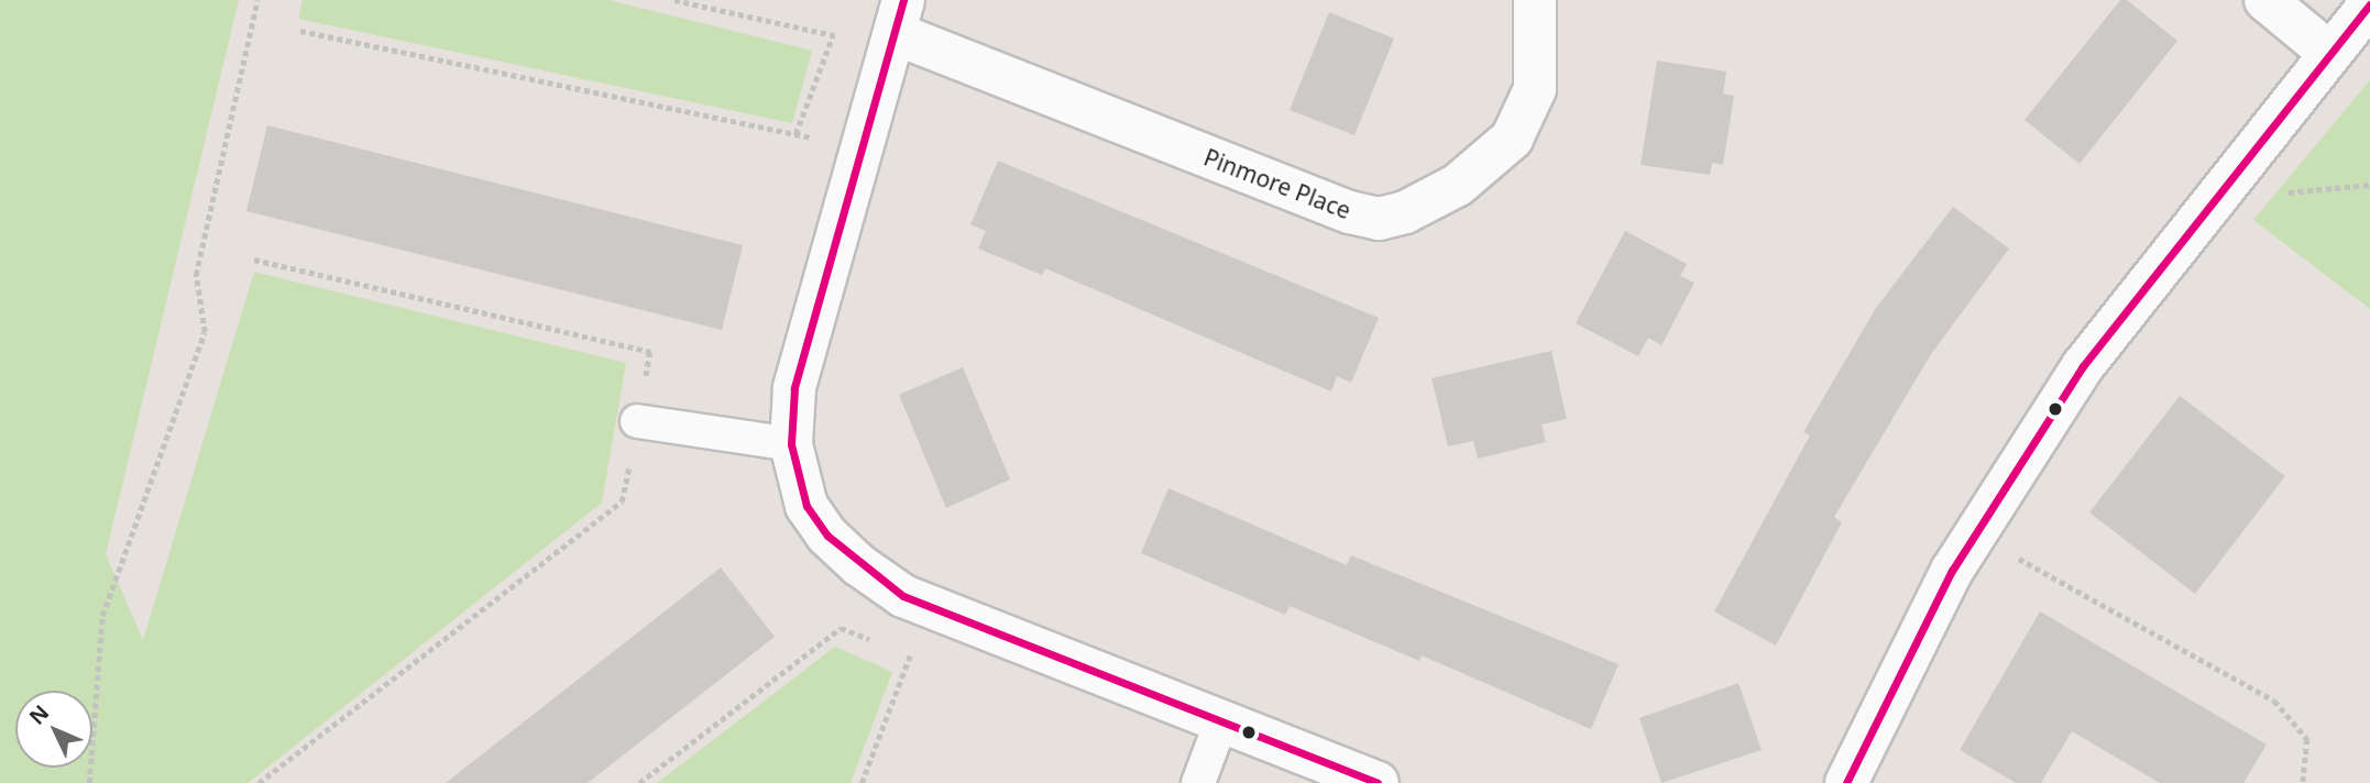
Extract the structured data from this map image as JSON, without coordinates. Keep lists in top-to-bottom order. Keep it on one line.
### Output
{"streets":{"street":["Pinmore Place"]},"north":"top left"}
